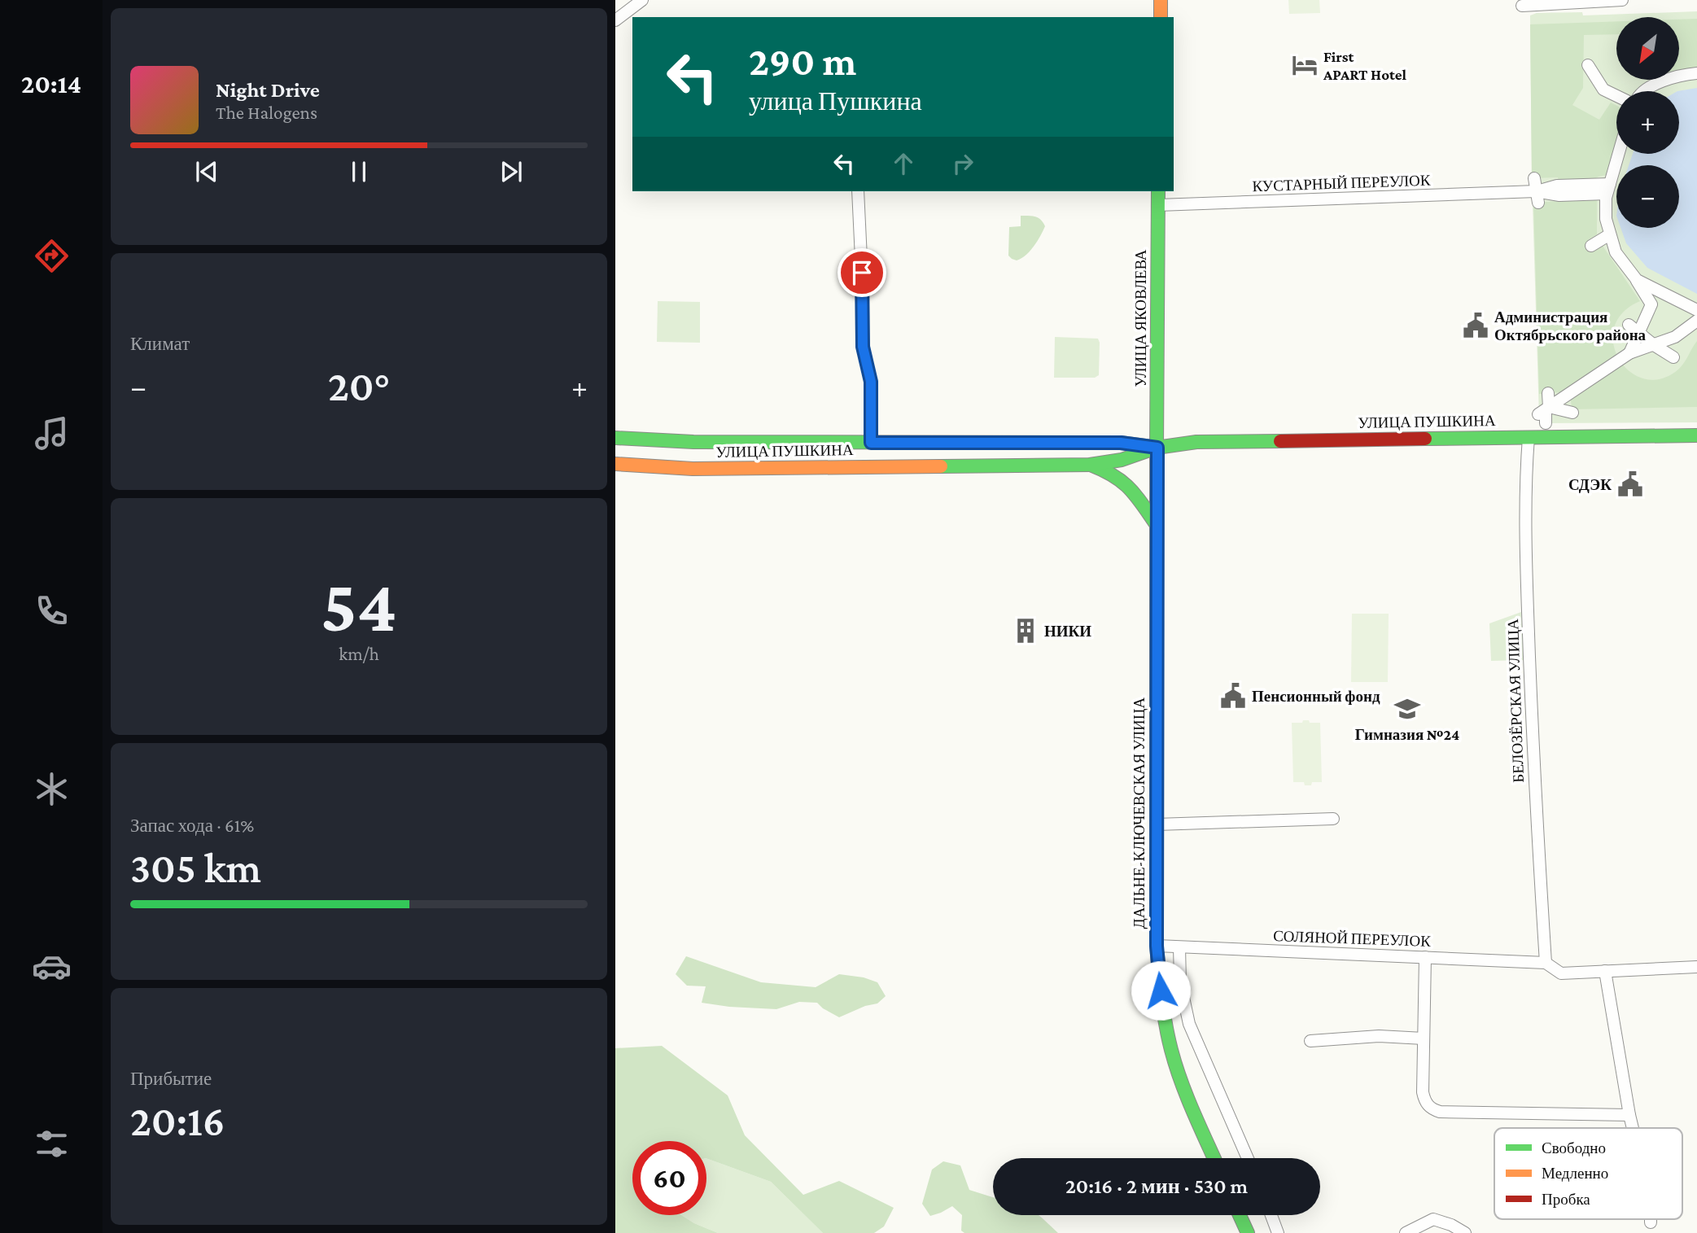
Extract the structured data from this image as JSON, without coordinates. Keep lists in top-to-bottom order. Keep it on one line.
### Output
{"streets":{"main road":["УЛИЦА ЯКОВЛЕВА","УЛИЦА ПУШКИНА","ДАЛЬНЕ-КЛЮЧЕВСКАЯ УЛИЦА"],"street":["КУСТАРНЫЙ ПЕРЕУЛОК","БЕЛОЗЁРСКАЯ УЛИЦА","СОЛЯНОЙ ПЕРЕУЛОК"]},"crossings":[["КУСТАРНЫЙ ПЕРЕУЛОК","УЛИЦА ЯКОВЛЕВА"],["УЛИЦА ЯКОВЛЕВА","УЛИЦА ПУШКИНА"],["УЛИЦА ЯКОВЛЕВА","ДАЛЬНЕ-КЛЮЧЕВСКАЯ УЛИЦА"],["УЛИЦА ПУШКИНА","БЕЛОЗЁРСКАЯ УЛИЦА"],["УЛИЦА ПУШКИНА","ДАЛЬНЕ-КЛЮЧЕВСКАЯ УЛИЦА"],["БЕЛОЗЁРСКАЯ УЛИЦА","СОЛЯНОЙ ПЕРЕУЛОК"],["ДАЛЬНЕ-КЛЮЧЕВСКАЯ УЛИЦА","СОЛЯНОЙ ПЕРЕУЛОК"]],"places":{"hotel":["First APART Hotel"],"public building":["Администрация Октябрьского района","СДЭК","Пенсионный фонд"],"building":["НИКИ"],"school or university":["Гимназия №24"]},"legend":["Свободно","Медленно","Пробка"],"north":"bottom left","page":{"tabs":"20:14","map_buttons":["+","−"],"turn":["290 m","улица Пушкина"],"song":["Night Drive","The Halogens"],"tile":["Климат",["54","km/h"],["Запас хода · 61%","305 km"],["Прибытие","20:16"]],"heat":["−","20°","+"],"limit":"60","trip":"20:16 · 2 мин · 530 m"}}
